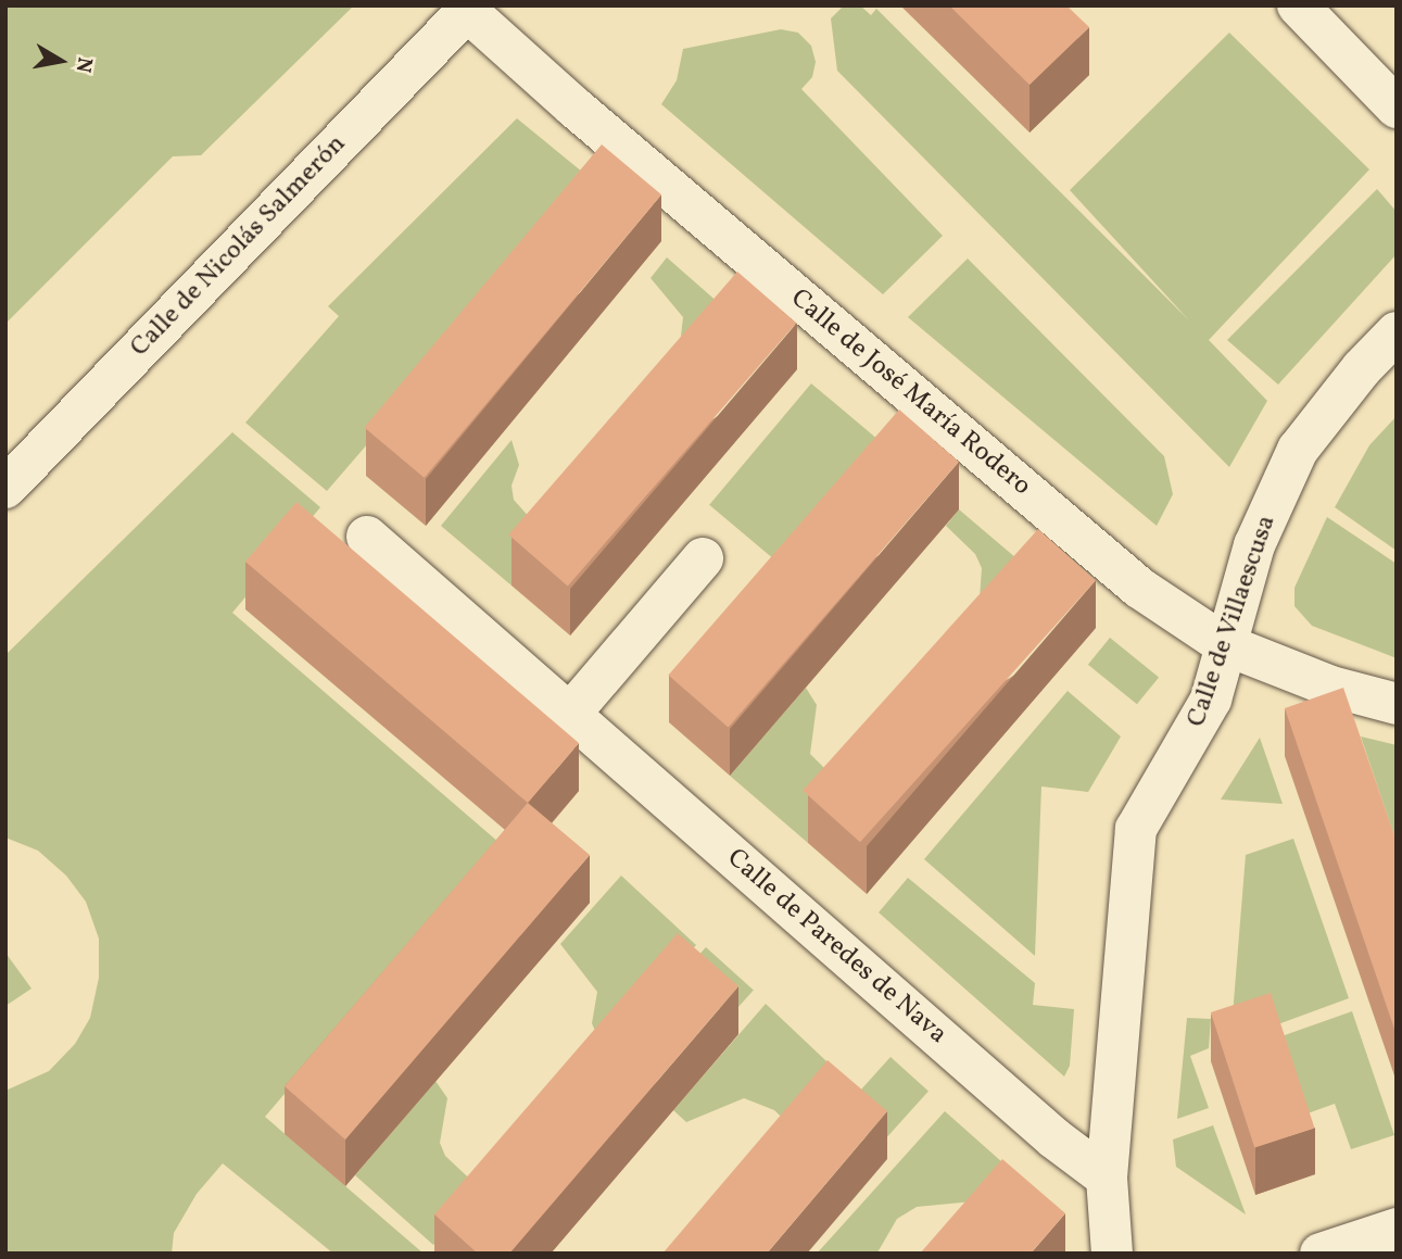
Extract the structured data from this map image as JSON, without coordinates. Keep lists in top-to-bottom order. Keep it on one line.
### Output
{"streets":{"street":["Calle de Nicolás Salmerón","Calle de José María Rodero","Calle de Villaescusa","Calle de Paredes de Nava"]},"crossings":[["Calle de Nicolás Salmerón","Calle de José María Rodero"],["Calle de José María Rodero","Calle de Villaescusa"],["Calle de Villaescusa","Calle de Paredes de Nava"]],"north":"right"}
